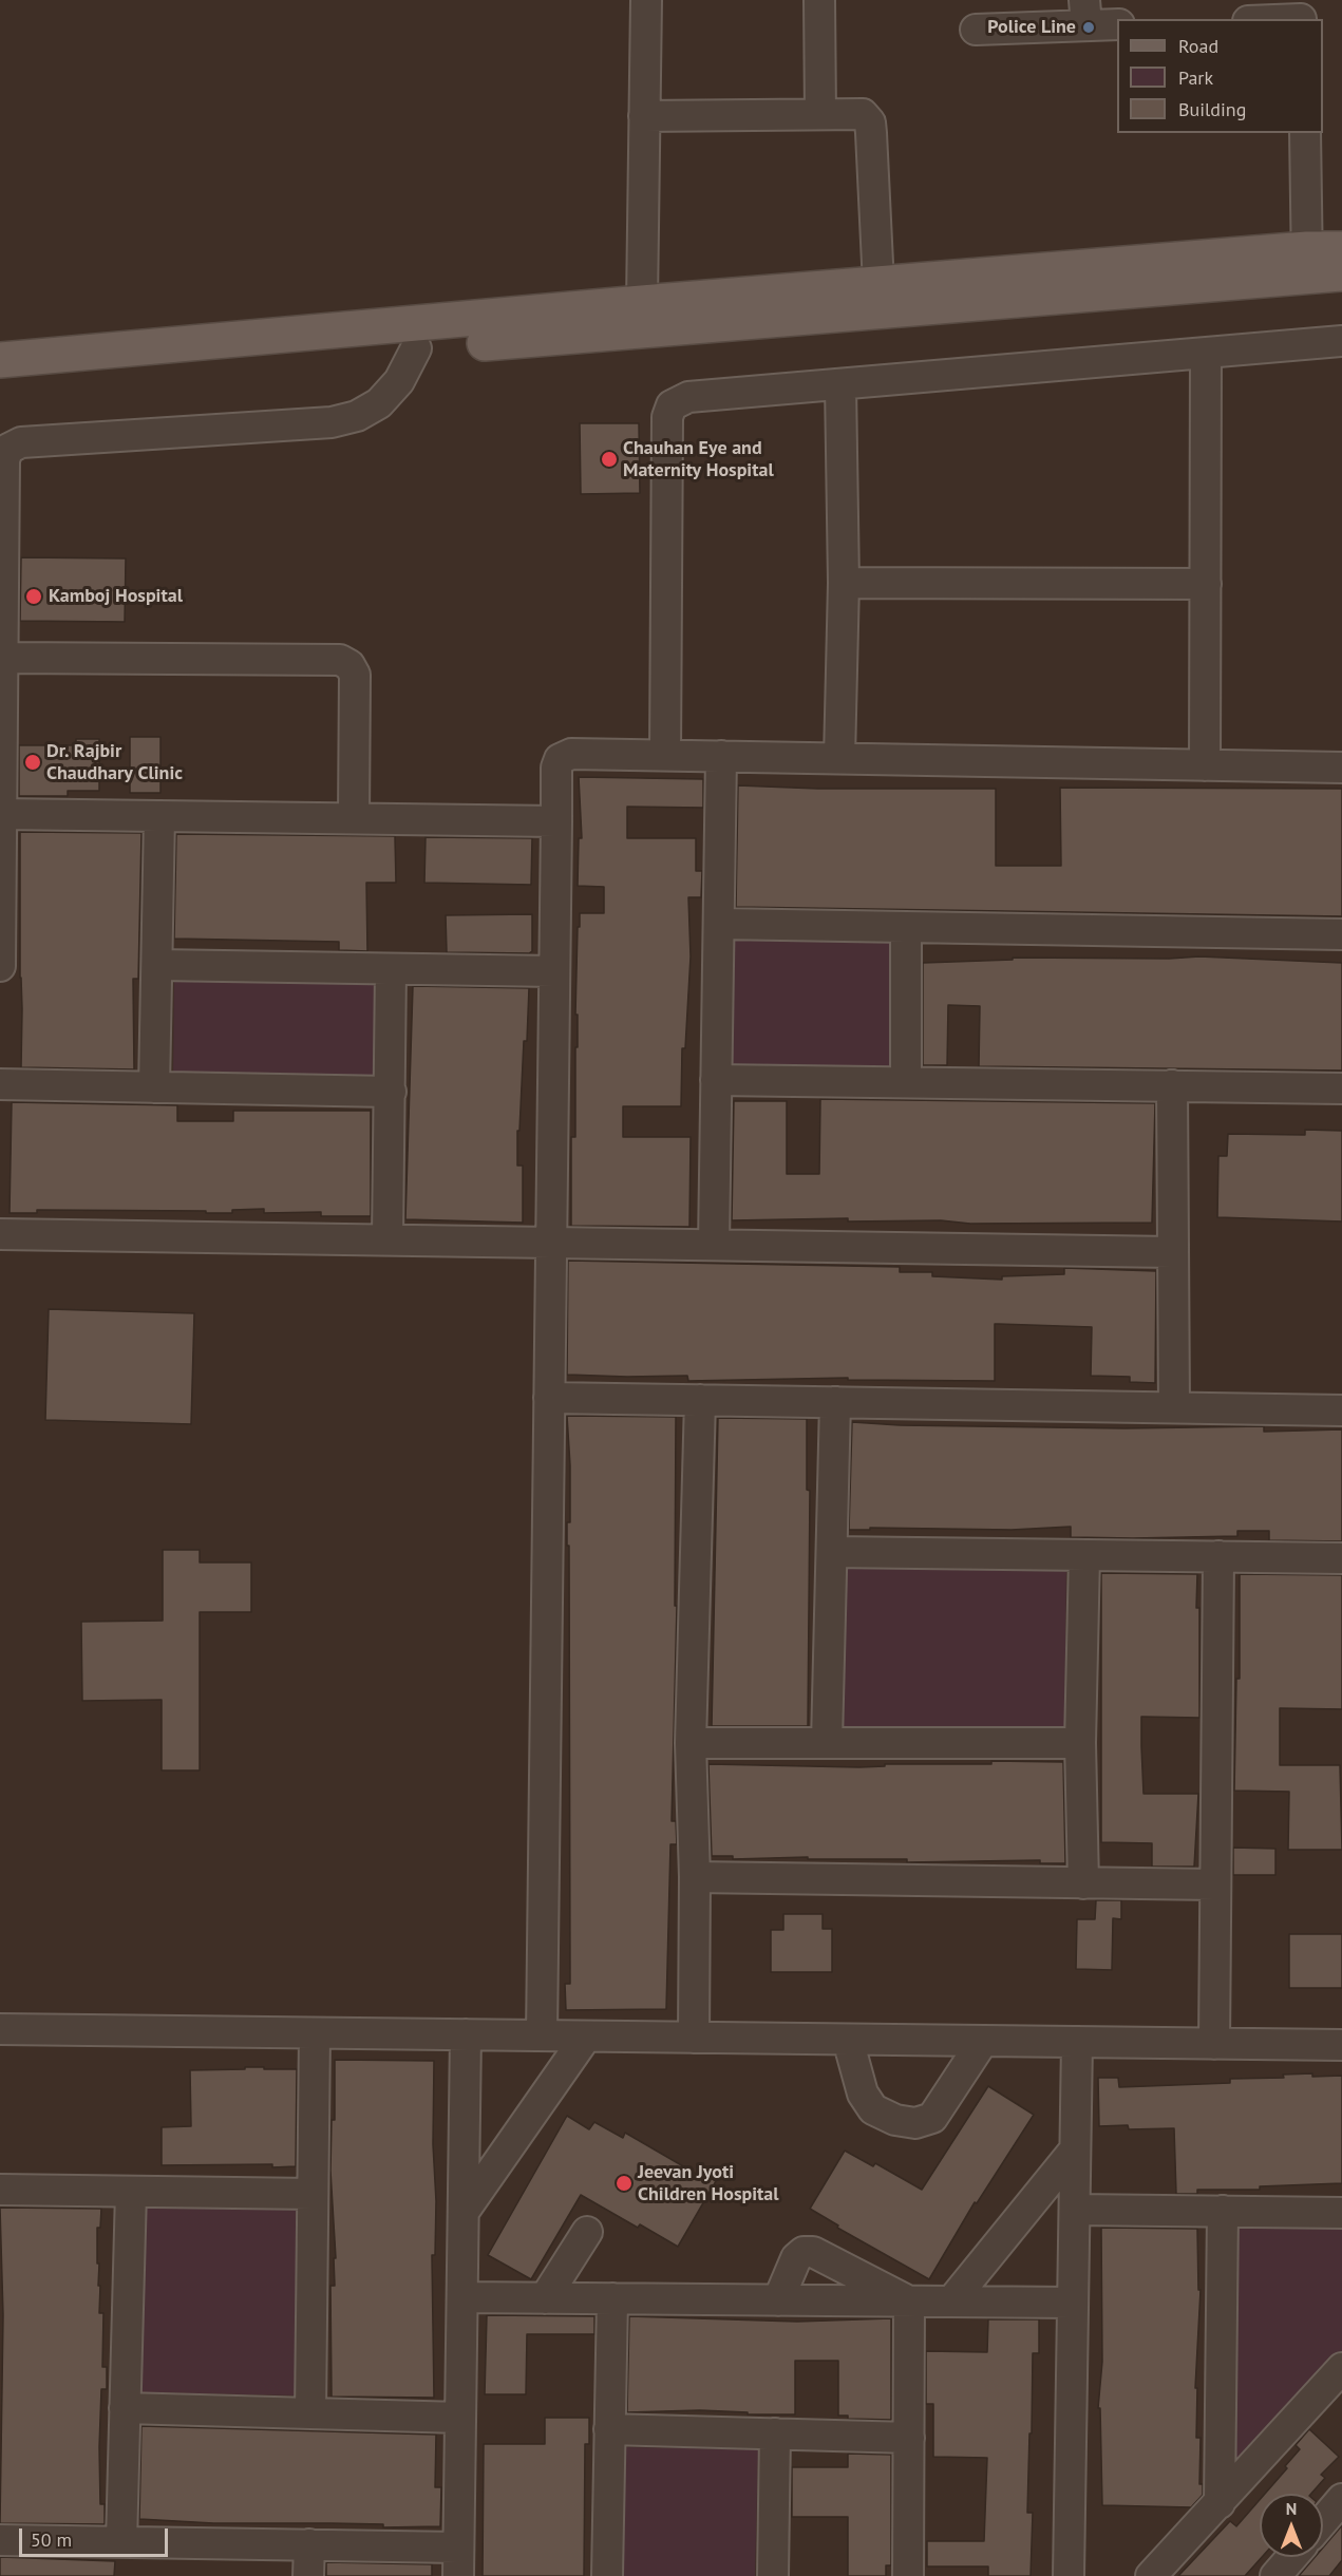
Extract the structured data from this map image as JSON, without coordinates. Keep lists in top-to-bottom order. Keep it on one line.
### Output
{"places":["Police Line","Chauhan Eye and Maternity Hospital","Kamboj Hospital","Dr. Rajbir Chaudhary Clinic","Jeevan Jyoti Children Hospital"],"legend":["Road","Park","Building"],"scale_bar":"50 m","north":"top"}
